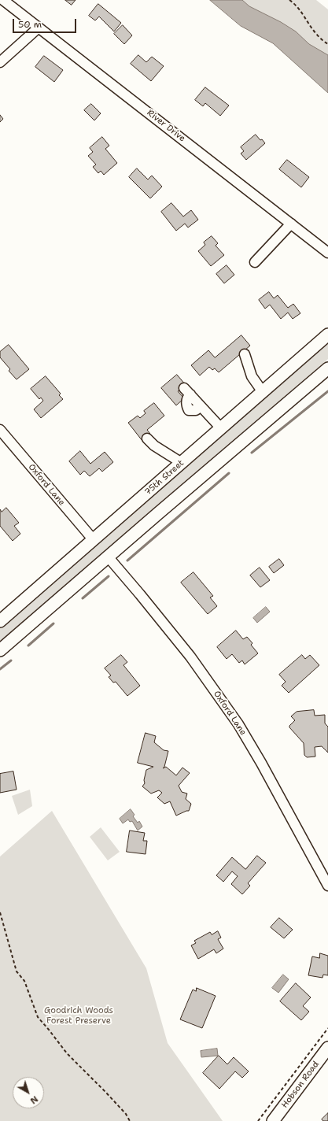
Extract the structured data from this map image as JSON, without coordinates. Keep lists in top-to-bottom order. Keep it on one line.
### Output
{"streets":{"main road":["75th Street","Hobson Road"],"street":["River Drive","Oxford Lane"]},"crossings":[["75th Street","Oxford Lane"]],"parks":["Goodrich Woods Forest Preserve"],"scale_bar":"50 m","north":"bottom right"}
